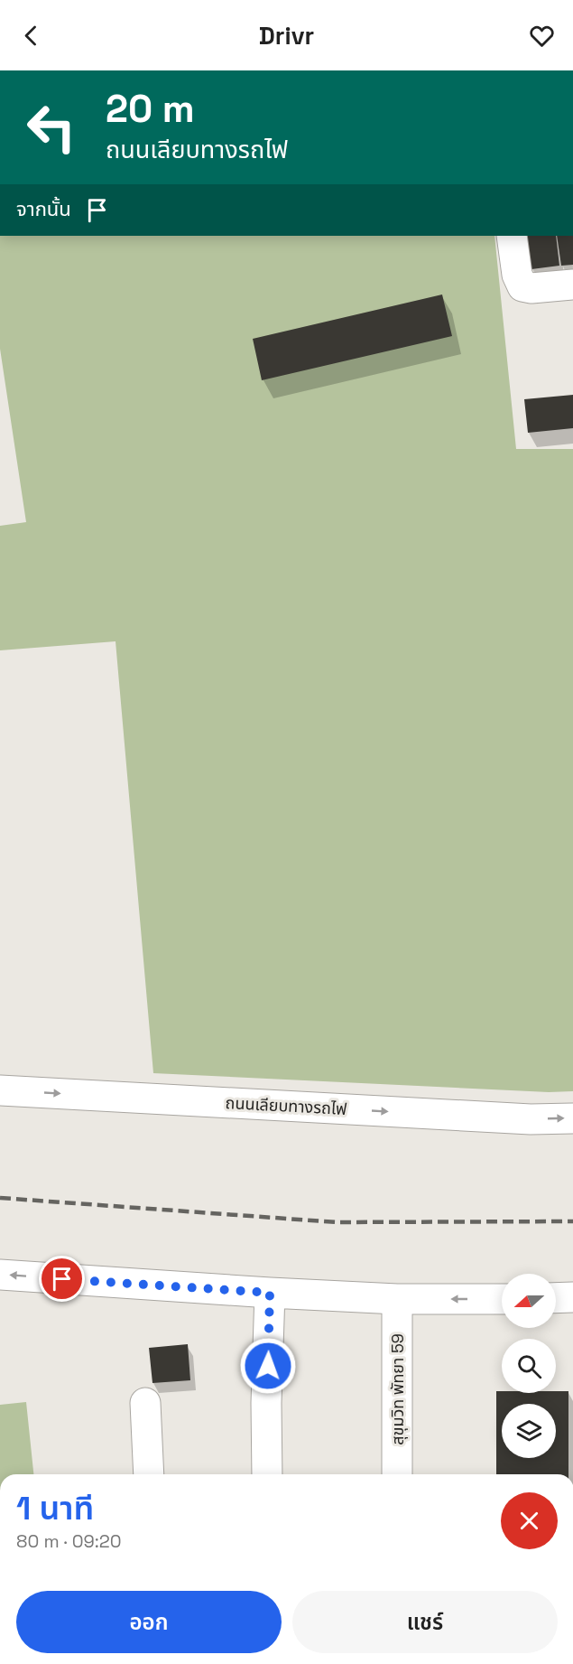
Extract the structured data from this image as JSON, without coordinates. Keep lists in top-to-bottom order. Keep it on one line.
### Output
{"streets":{"street":["ถนนเลียบทางรถไฟ","สุขุมวิท พัทยา 59"]},"north":"left","page":{"header":"Drivr","turn":["20 m","ถนนเลียบทางรถไฟ"],"then":"จากนั้น","heading":["1 นาที","80 m · 09:20"],"buttons":["ออก","แชร์"]}}
